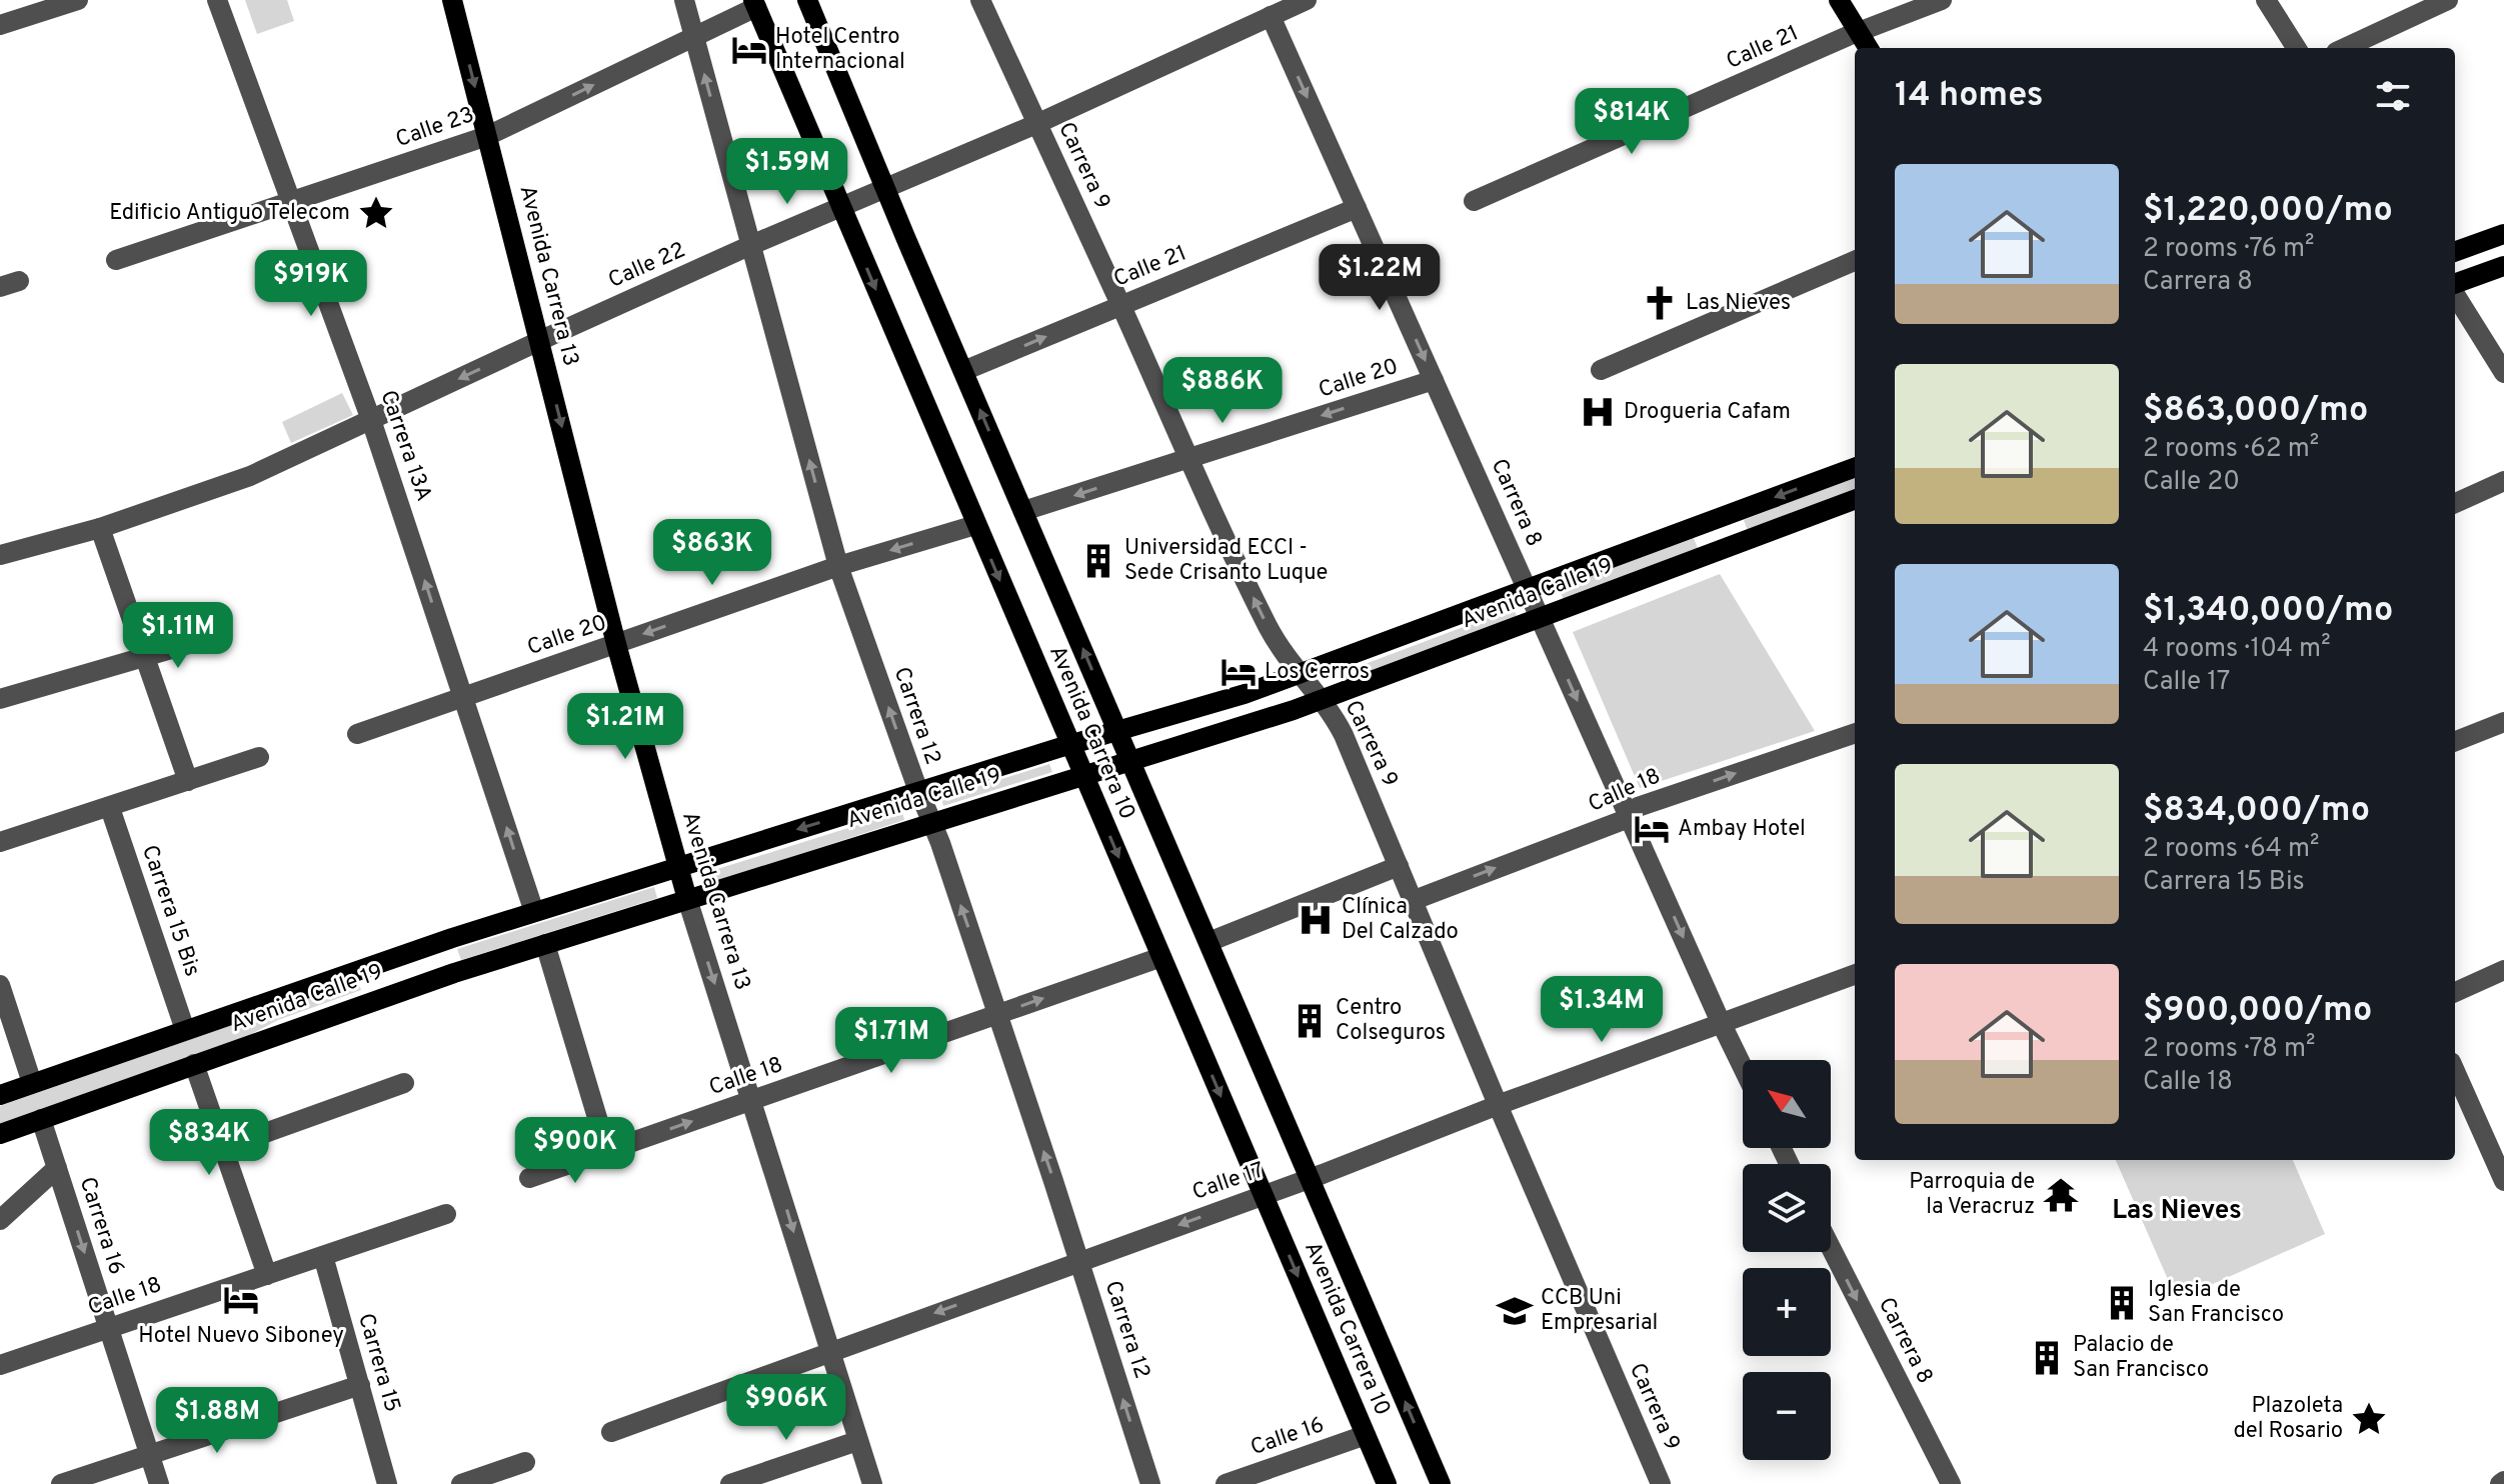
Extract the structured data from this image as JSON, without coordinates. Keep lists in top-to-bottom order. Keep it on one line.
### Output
{"streets":{"main road":["Avenida Carrera 13","Avenida Calle 19","Avenida Carrera 10"],"street":["Calle 21","Calle 23","Carrera 9","Calle 22","Calle 20","Carrera 13A","Carrera 8","Carrera 12","Calle 18","Carrera 15 Bis","Calle 17","Carrera 16","Carrera 15","Calle 16"]},"crossings":[["Calle 21","Carrera 9"],["Calle 21","Carrera 8"],["Calle 21","Avenida Carrera 10"],["Calle 23","Avenida Carrera 13"],["Calle 23","Carrera 13A"],["Calle 23","Carrera 12"],["Calle 23","Avenida Carrera 10"],["Carrera 9","Calle 22"],["Carrera 9","Calle 20"],["Carrera 9","Avenida Calle 19"],["Carrera 9","Calle 18"],["Carrera 9","Calle 17"],["Calle 22","Avenida Carrera 13"],["Calle 22","Carrera 13A"],["Calle 22","Carrera 8"],["Calle 22","Carrera 12"],["Calle 22","Avenida Carrera 10"],["Avenida Carrera 13","Calle 20"],["Avenida Carrera 13","Avenida Calle 19"],["Avenida Carrera 13","Calle 18"],["Avenida Carrera 13","Calle 17"],["Calle 20","Carrera 13A"],["Calle 20","Carrera 8"],["Calle 20","Carrera 12"],["Calle 20","Avenida Carrera 10"],["Carrera 13A","Avenida Calle 19"],["Carrera 8","Avenida Calle 19"],["Carrera 8","Calle 18"],["Carrera 8","Calle 17"],["Avenida Calle 19","Carrera 12"],["Avenida Calle 19","Avenida Carrera 10"],["Avenida Calle 19","Carrera 15 Bis"],["Avenida Calle 19","Carrera 16"],["Carrera 12","Calle 18"],["Carrera 12","Calle 17"],["Avenida Carrera 10","Calle 18"],["Avenida Carrera 10","Calle 17"],["Avenida Carrera 10","Calle 16"],["Calle 18","Carrera 16"],["Calle 18","Carrera 15"]],"one_way":["Avenida Carrera 13","Calle 20","Carrera 13A","Carrera 8","Carrera 12","Calle 18"],"districts":["Las Nieves"],"places":{"hotel":["Hotel Centro Internacional","Los Cerros","Ambay Hotel","Hotel Nuevo Siboney"],"place":["Edificio Antiguo Telecom","Plazoleta del Rosario"],"church":["Las Nieves"],"hospital":["Drogueria Cafam","Clínica Del Calzado"],"building":["Universidad ECCI - Sede Crisanto Luque","Centro Colseguros","Iglesia de San Francisco","Palacio de San Francisco"],"temple":["Parroquia de la Veracruz"],"school or university":["CCB Uni Empresarial"]},"north":"top left","page":{"heading":"14 homes","price":["$814K","$1.59M","$1.22M","$919K","$886K","$863K","$1.11M","$1.21M","$1.34M","$1.71M","$834K","$900K","$906K","$1.88M"],"list":[{"name":"$1,220,000/mo","note":"2 rooms · 76 m² · Carrera 8"},{"name":"$863,000/mo","note":"2 rooms · 62 m² · Calle 20"},{"name":"$1,340,000/mo","note":"4 rooms · 104 m² · Calle 17"},{"name":"$834,000/mo","note":"2 rooms · 64 m² · Carrera 15 Bis"},{"name":"$900,000/mo","note":"2 rooms · 78 m² · Calle 18"}],"map_buttons":["+","−"]}}
